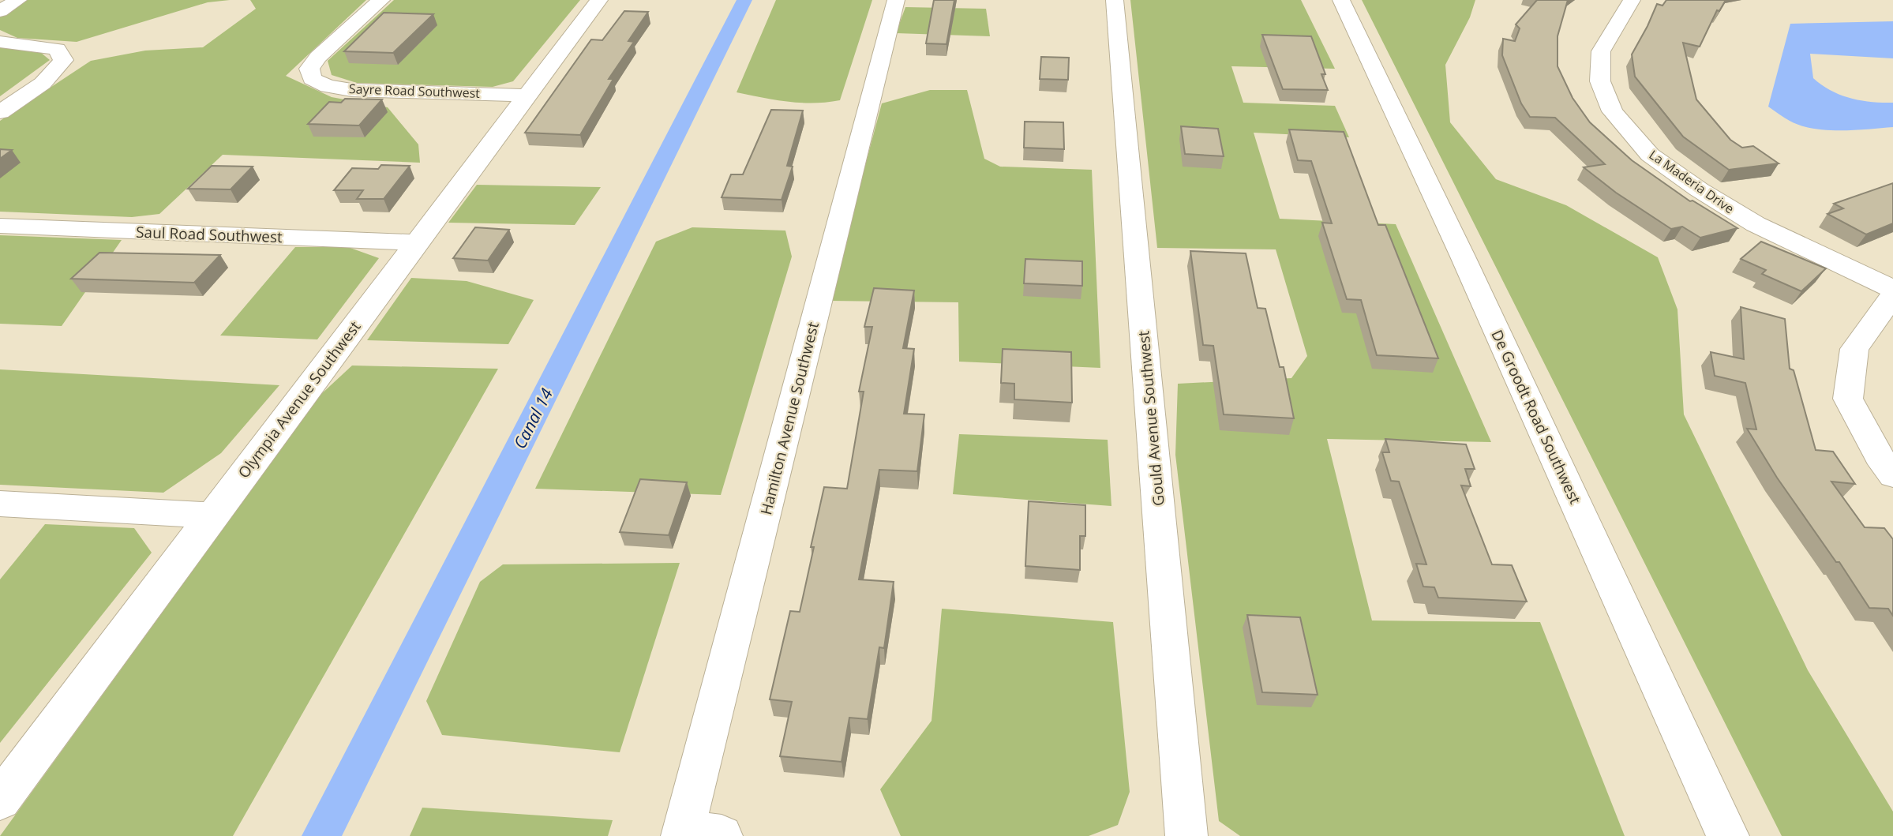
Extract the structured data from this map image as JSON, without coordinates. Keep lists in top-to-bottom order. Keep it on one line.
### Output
{"streets":{"street":["Sayre Road Southwest","La Maderia Drive","Saul Road Southwest","Olympia Avenue Southwest","De Groodt Road Southwest","Hamilton Avenue Southwest","Gould Avenue Southwest"]},"crossings":[["Sayre Road Southwest","Olympia Avenue Southwest"],["Saul Road Southwest","Olympia Avenue Southwest"]],"water":["Canal 14"]}
